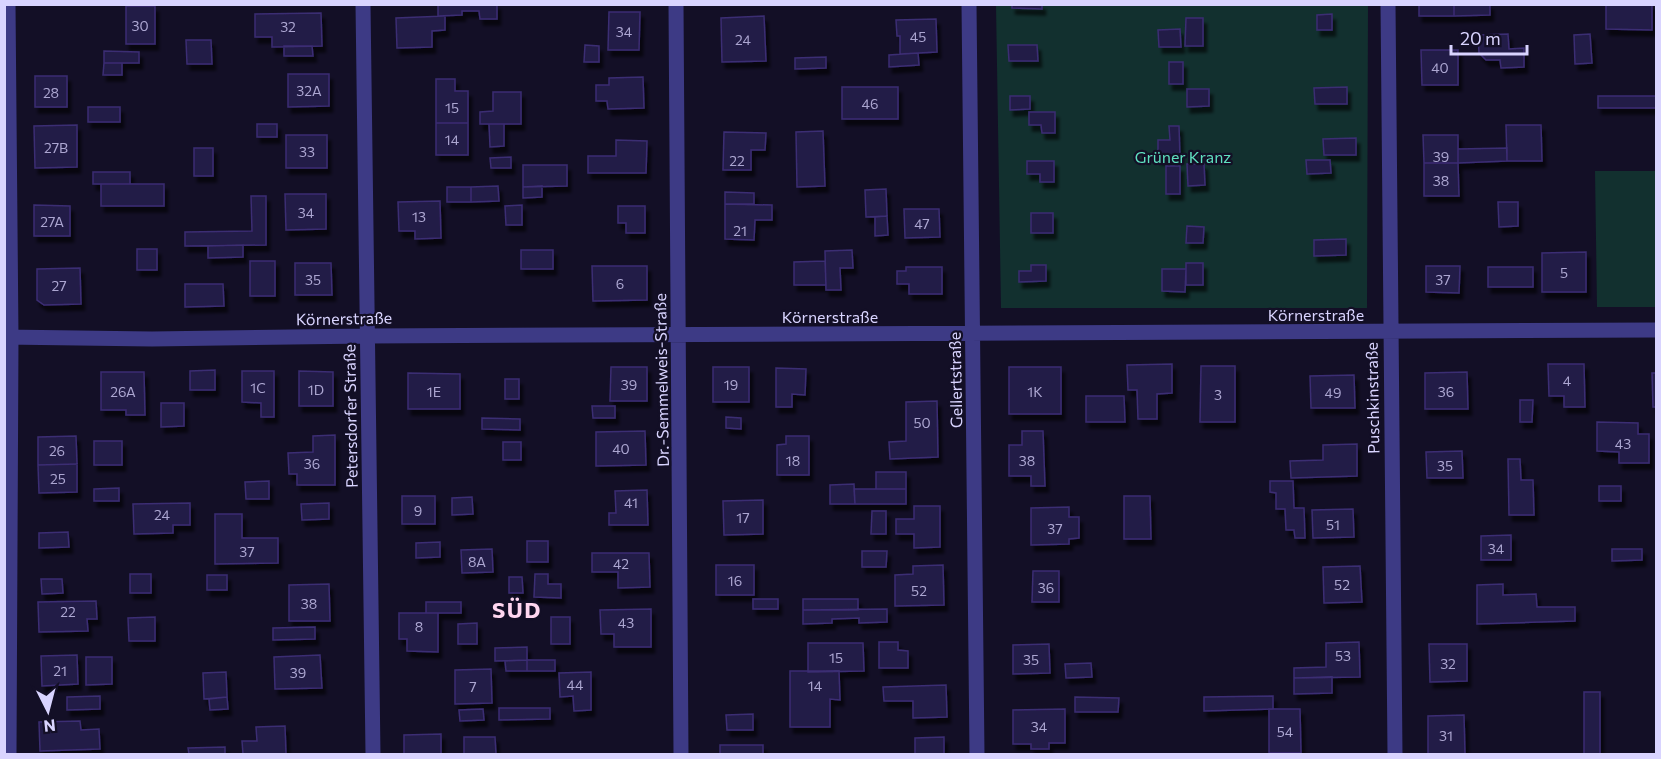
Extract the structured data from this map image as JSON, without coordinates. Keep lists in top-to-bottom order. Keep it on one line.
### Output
{"streets":{"street":["Körnerstraße","Dr.-Semmelweis-Straße","Gellertstraße","Puschkinstraße","Petersdorfer Straße"]},"crossings":[["Körnerstraße","Dr.-Semmelweis-Straße"],["Körnerstraße","Gellertstraße"],["Körnerstraße","Puschkinstraße"],["Körnerstraße","Petersdorfer Straße"]],"districts":["SÜD"],"parks":["Grüner Kranz"],"house_numbers":["30","32","34","45","24","40","32A","28","46","15","14","27B","33","39","22","38","34","13","27A","47","21","5","35","37","6","27","4","39","19","1C","1D","26A","1E","1K","36","49","3","50","43","40","26","18","38","36","35","25","41","9","24","17","51","37","34","37","8A","42","16","52","36","52","38","22","43","8","53","15","35","32","21","39","44","14","7","34","54","31"],"scale_bar":"20 m","north":"bottom"}
